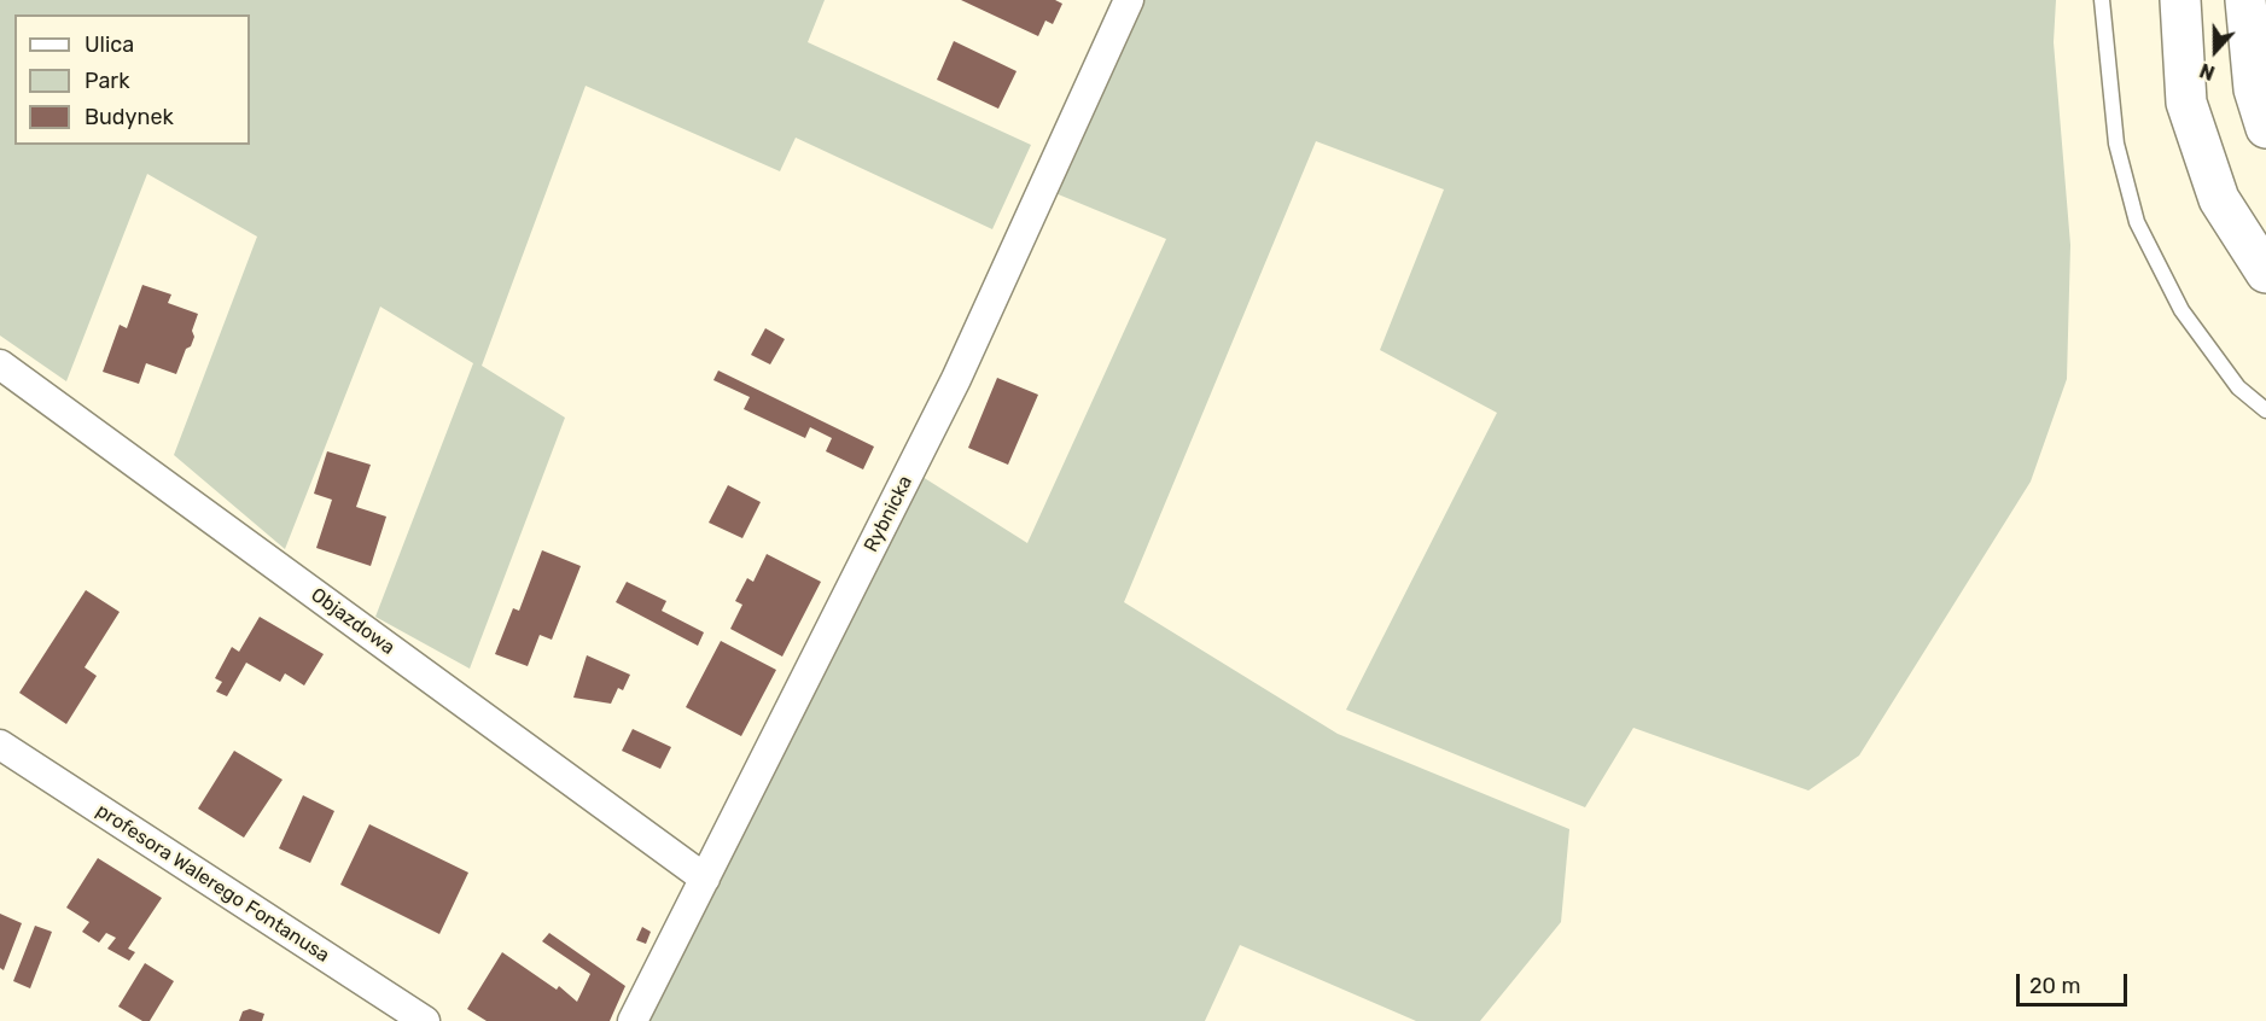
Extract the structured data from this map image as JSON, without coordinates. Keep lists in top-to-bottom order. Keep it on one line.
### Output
{"streets":{"street":["Rybnicka","Objazdowa","profesora Walerego Fontanusa"]},"crossings":[["Rybnicka","Objazdowa"]],"legend":["Ulica","Park","Budynek"],"scale_bar":"20 m","north":"bottom"}
